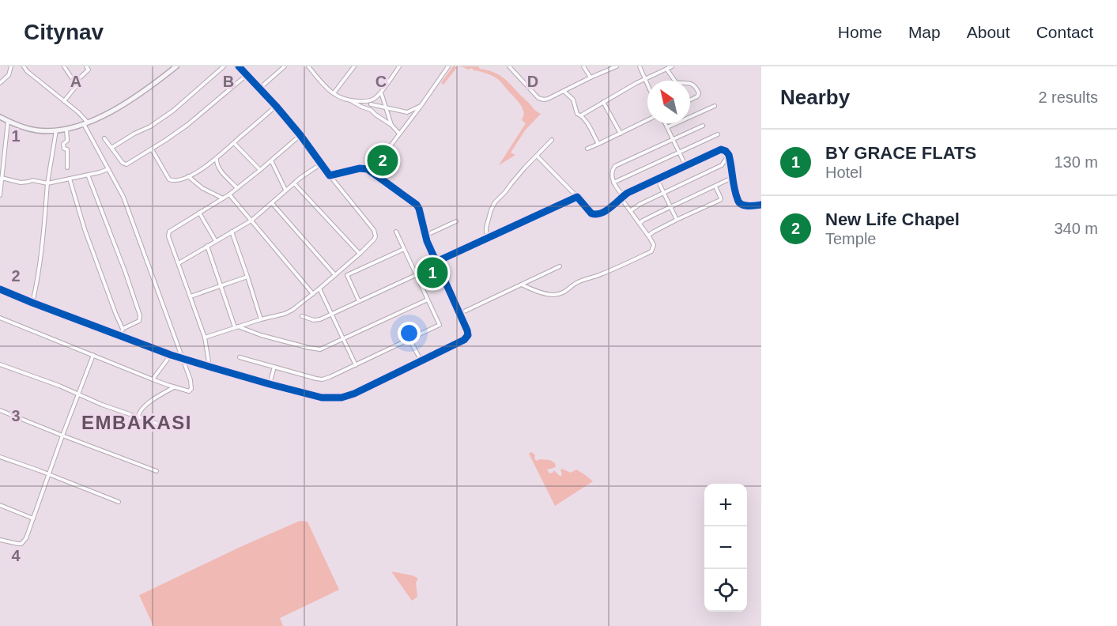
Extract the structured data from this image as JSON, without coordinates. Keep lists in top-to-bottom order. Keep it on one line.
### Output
{"districts":["EMBAKASI"],"north":"top left","page":{"header":"Citynav","nav":["Home","Map","About","Contact"],"heading":["Nearby","2 results"],"list":[{"mark":"1","name":"BY GRACE FLATS","note":"Hotel","value":"130 m"},{"mark":"2","name":"New Life Chapel","note":"Temple","value":"340 m"}],"pins":["2","1"],"map_buttons":["+","−"]},"grid":{"columns":["A","B","C","D"],"rows":["1","2","3","4"]}}
